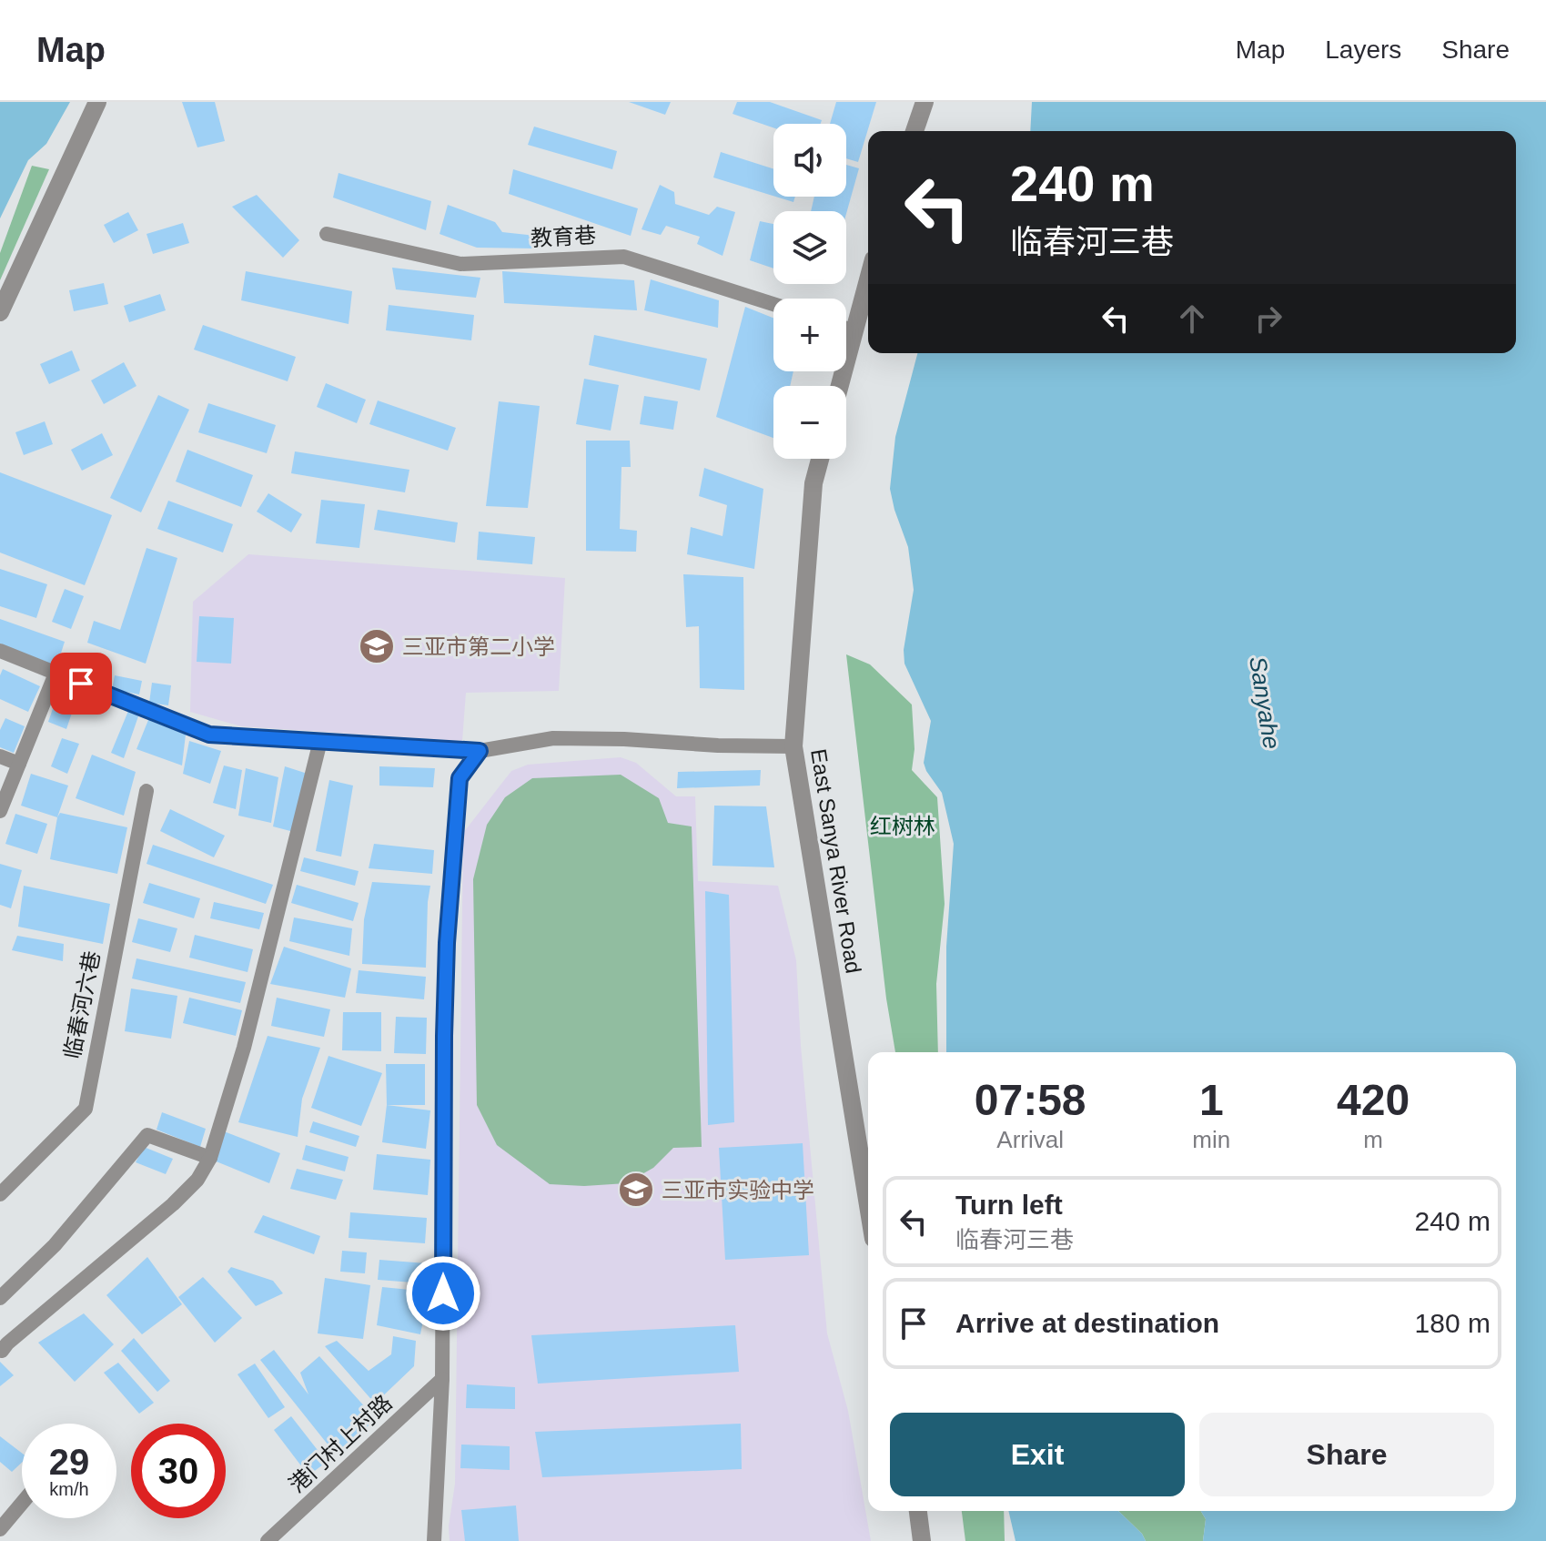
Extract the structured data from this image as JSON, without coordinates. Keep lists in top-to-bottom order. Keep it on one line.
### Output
{"streets":{"street":["教育巷","East Sanya River Road","临春河六巷","港门村上村路"]},"water":["Sanyahe"],"parks":["红树林"],"places":{"school or university":["三亚市第二小学","三亚市实验中学"]},"page":{"header":"Map","nav":["Map","Layers","Share"],"map_buttons":["+","−"],"turn":["240 m","临春河三巷"],"eta":["07:58","Arrival","1","min","420","m"],"list":[{"name":"Turn left","note":"临春河三巷","value":"240 m"},{"name":"Arrive at destination","value":"180 m"}],"buttons":["Exit","Share"],"speed":"29 km/h","limit":"30"}}
